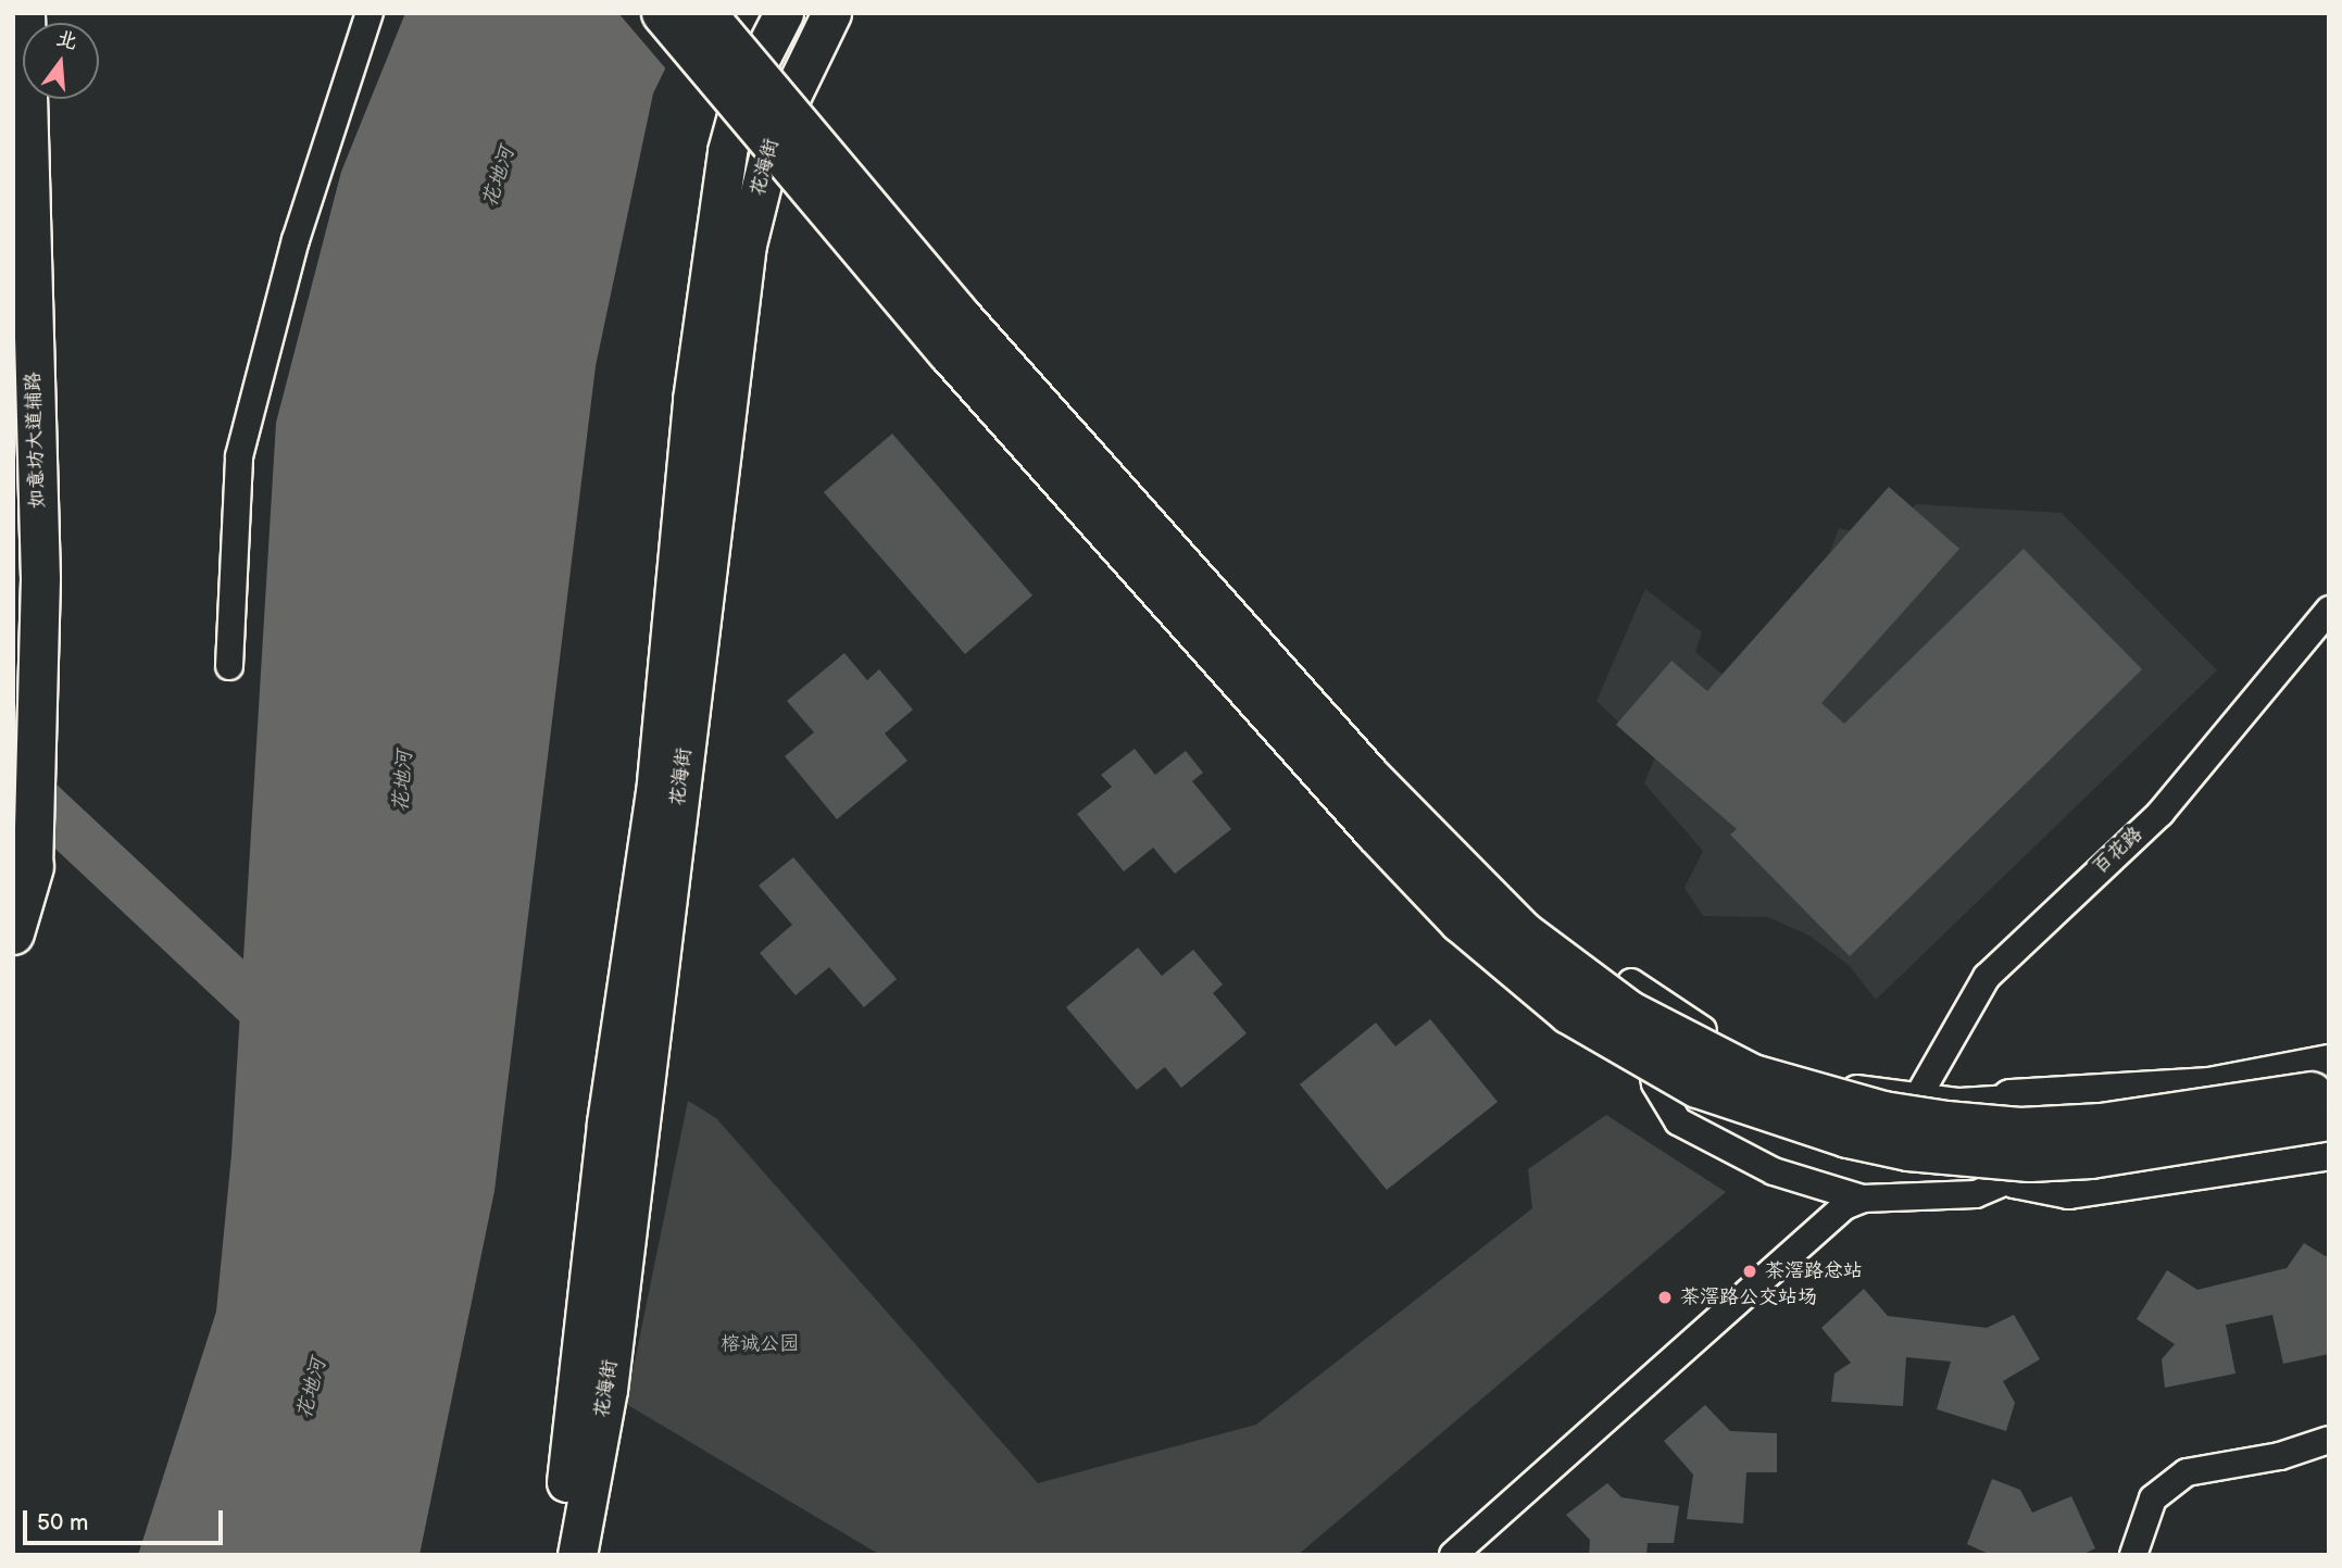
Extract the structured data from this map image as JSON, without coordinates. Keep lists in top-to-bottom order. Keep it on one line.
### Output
{"streets":{"street":["花海街","如意坊大道辅路","百花路"]},"water":["花地河"],"parks":["榕诚公园"],"places":["茶滘路总站","茶滘路公交站场"],"scale_bar":"50 m","north":"top"}
